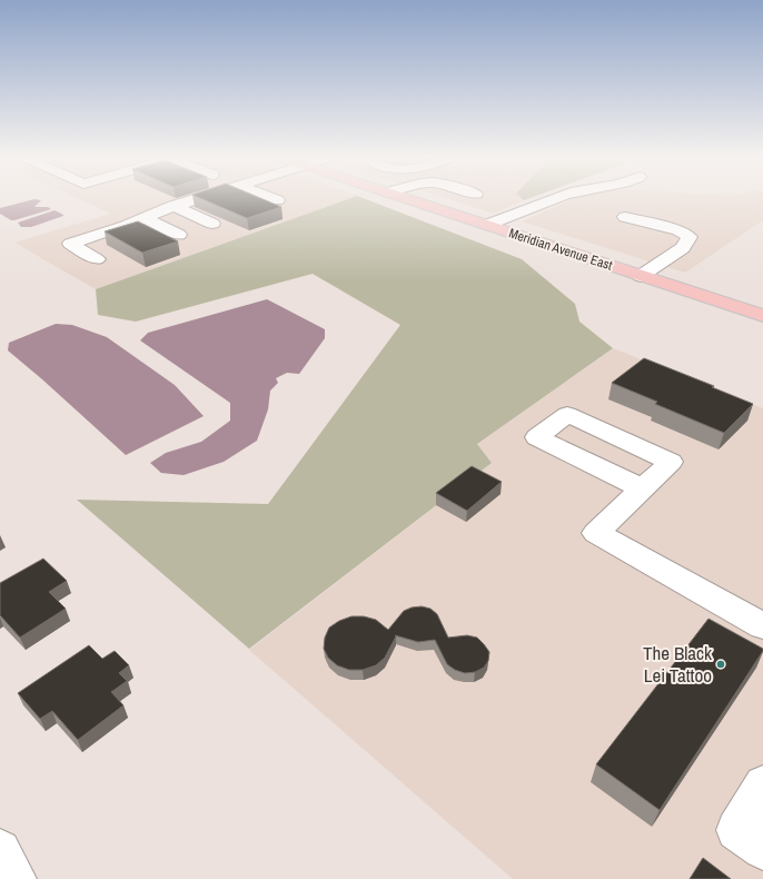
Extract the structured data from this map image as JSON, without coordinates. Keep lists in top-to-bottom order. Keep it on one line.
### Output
{"streets":{"main road":["Meridian Avenue East"]},"places":["The Black Lei Tattoo"]}
